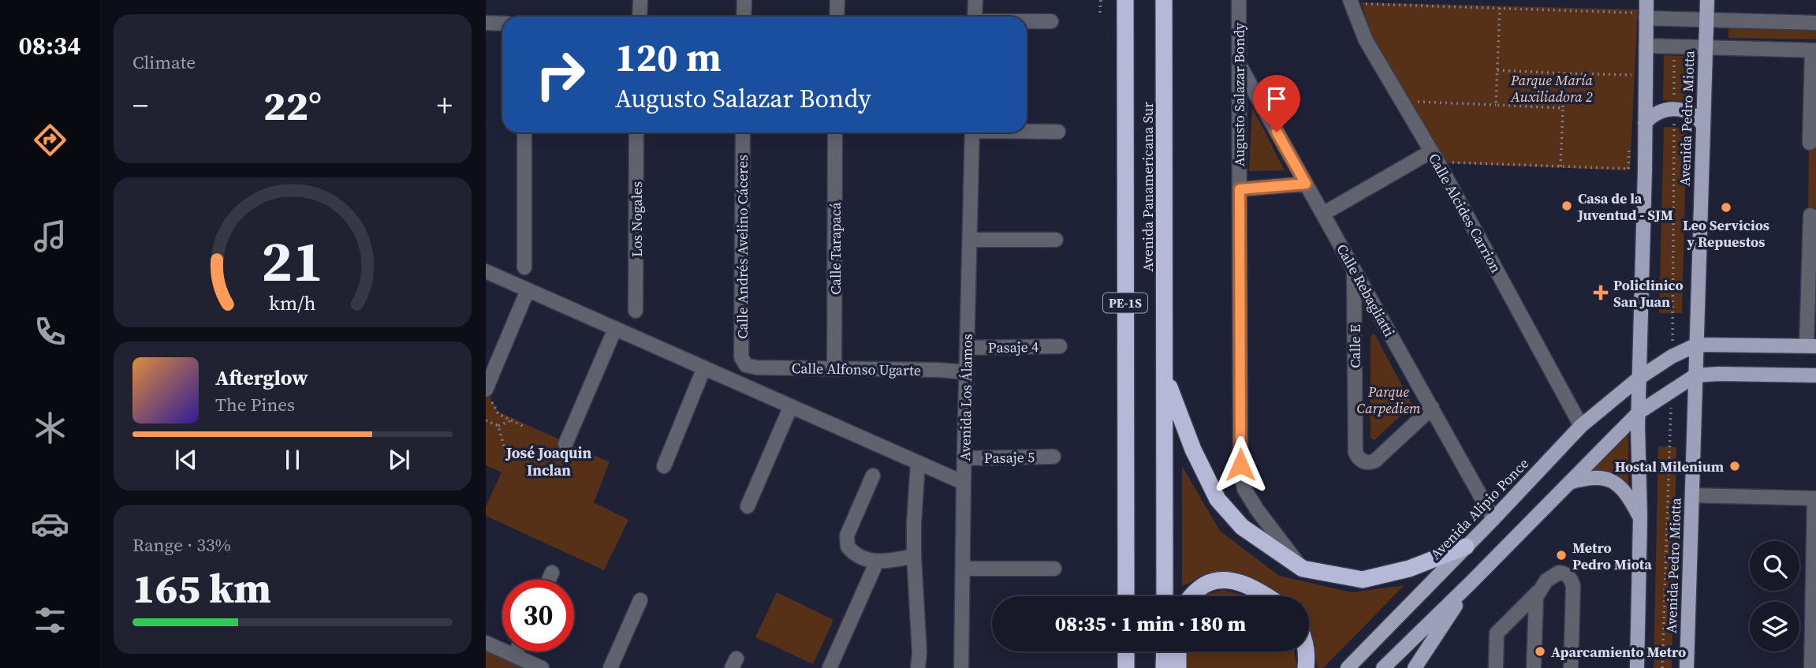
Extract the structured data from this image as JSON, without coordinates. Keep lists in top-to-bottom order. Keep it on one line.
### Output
{"streets":{"highway":["Avenida Panamericana Sur","PE-1S"],"main road":["Avenida Pedro Miotta","Avenida Alipio Ponce"],"street":["Augusto Salazar Bondy","Calle Alcides Carrion","Los Nogales","Calle Andrés Avelino Cáceres","Calle Tarapacá","Calle Rebagliatti","Calle E","Pasaje 4","Calle Alfonso Ugarte","Avenida Los Álamos","Pasaje 5"]},"crossings":[["Augusto Salazar Bondy","Calle Rebagliatti"],["Avenida Pedro Miotta","Avenida Alipio Ponce"],["Calle Alcides Carrion","Avenida Alipio Ponce"],["Calle Andrés Avelino Cáceres","Calle Alfonso Ugarte"],["Calle Tarapacá","Calle Alfonso Ugarte"],["Calle Rebagliatti","Calle E"],["Calle Rebagliatti","Avenida Alipio Ponce"],["Pasaje 4","Avenida Los Álamos"],["Calle Alfonso Ugarte","Avenida Los Álamos"],["Avenida Los Álamos","Pasaje 5"]],"districts":["José Joaquin Inclan"],"parks":["Parque María Auxiliadora 2","Parque Carpediem"],"places":{"other":["Casa de la Juventud - SJM","Leo Servicios y Repuestos","Hostal Milenium","Metro Pedro Miota","Aparcamiento Metro"],"health":["Policlinico San Juan"]},"page":{"tabs":"08:34","tile":["Climate",["Range · 33%","165 km"]],"turn":["120 m","Augusto Salazar Bondy"],"heat":["−","22°","+"],"song":["Afterglow","The Pines"],"limit":"30","trip":"08:35 · 1 min · 180 m","gauge":["21","km/h"]}}
